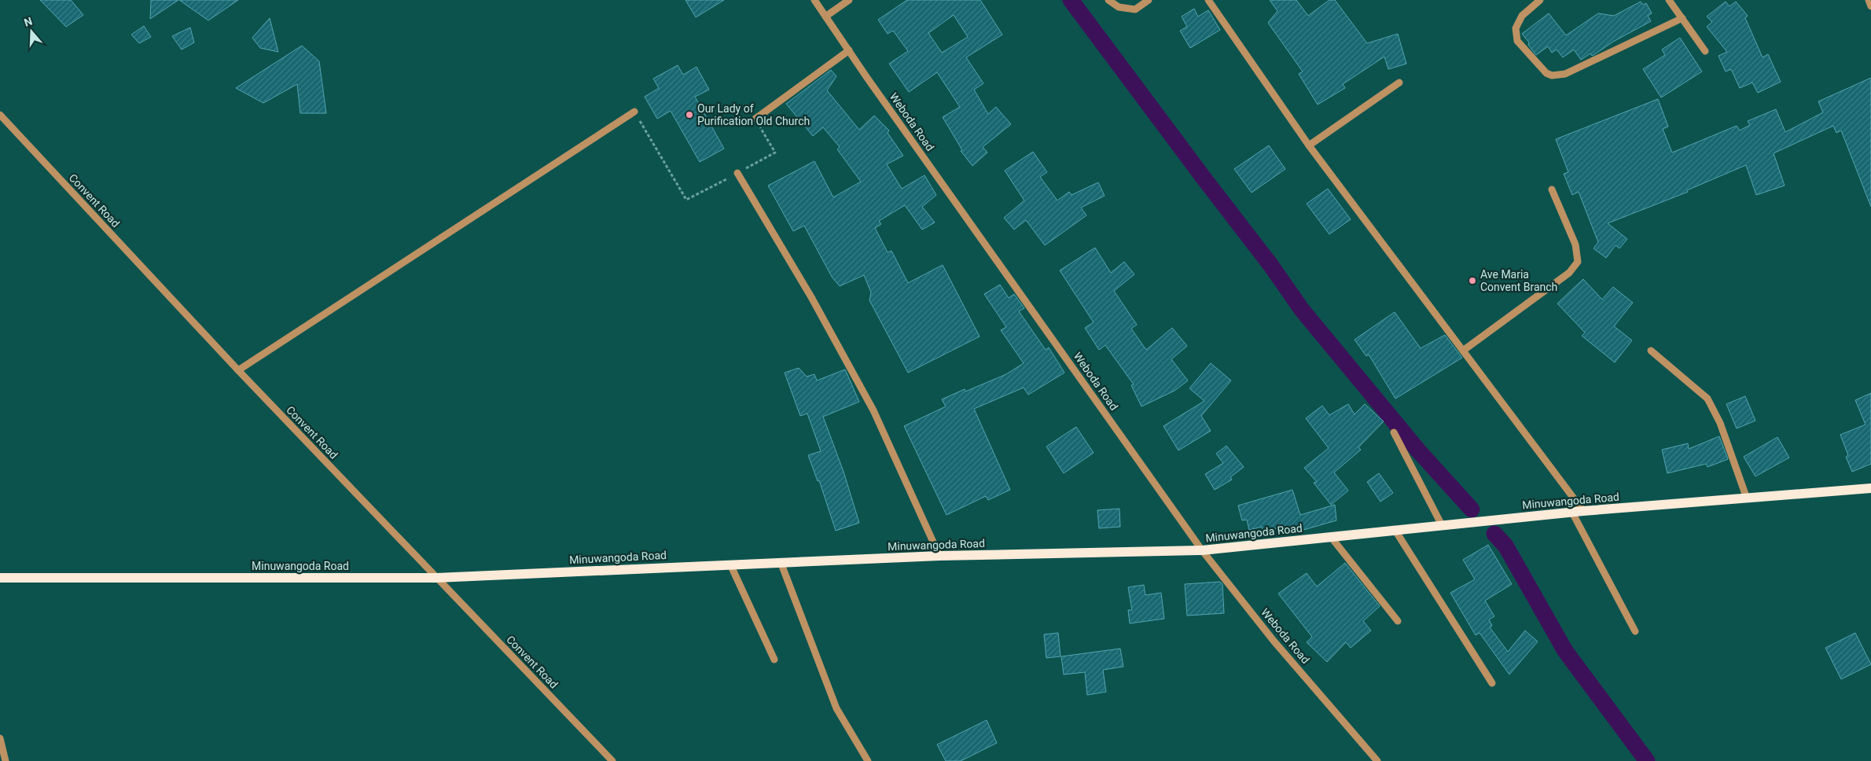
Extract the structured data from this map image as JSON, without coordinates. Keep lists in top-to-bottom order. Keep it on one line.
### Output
{"streets":{"main road":["Minuwangoda Road"],"street":["Weboda Road","Convent Road"]},"crossings":[["Weboda Road","Minuwangoda Road"],["Convent Road","Minuwangoda Road"]],"places":["Our Lady of Purification Old Church","Ave Maria Convent Branch"],"north":"top"}
